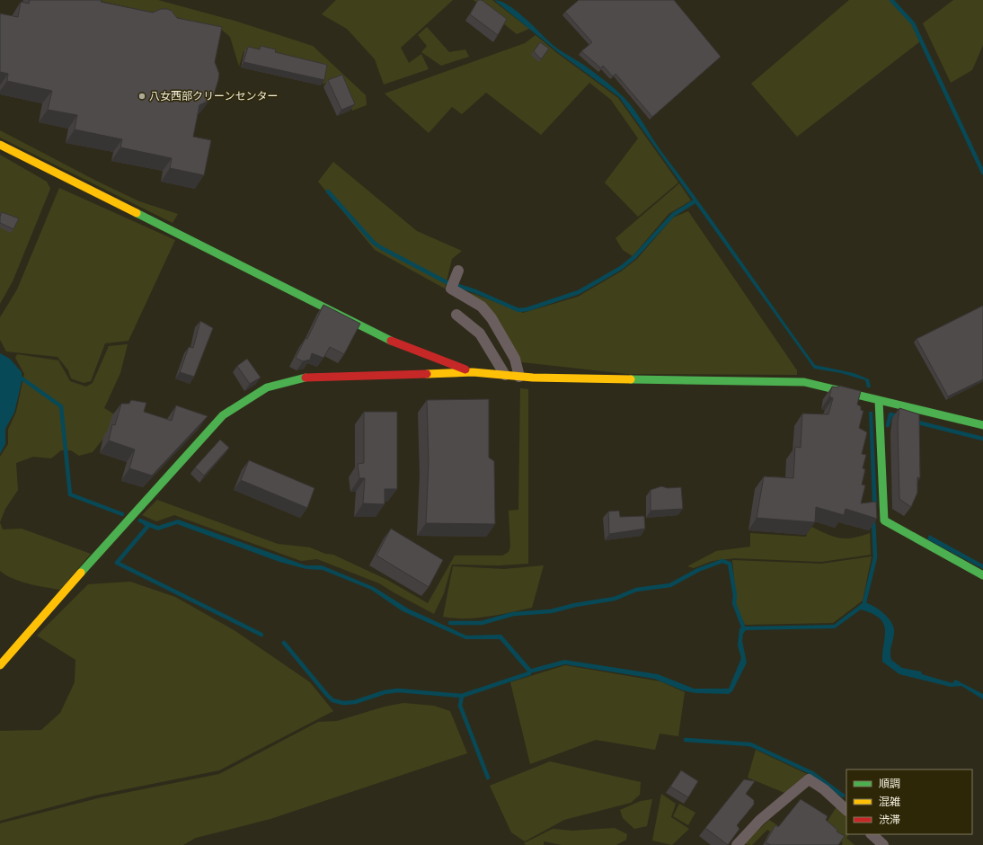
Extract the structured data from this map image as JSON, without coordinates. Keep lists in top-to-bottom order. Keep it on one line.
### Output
{"places":["八女西部クリーンセンター"],"legend":["順調","混雑","渋滞"]}
